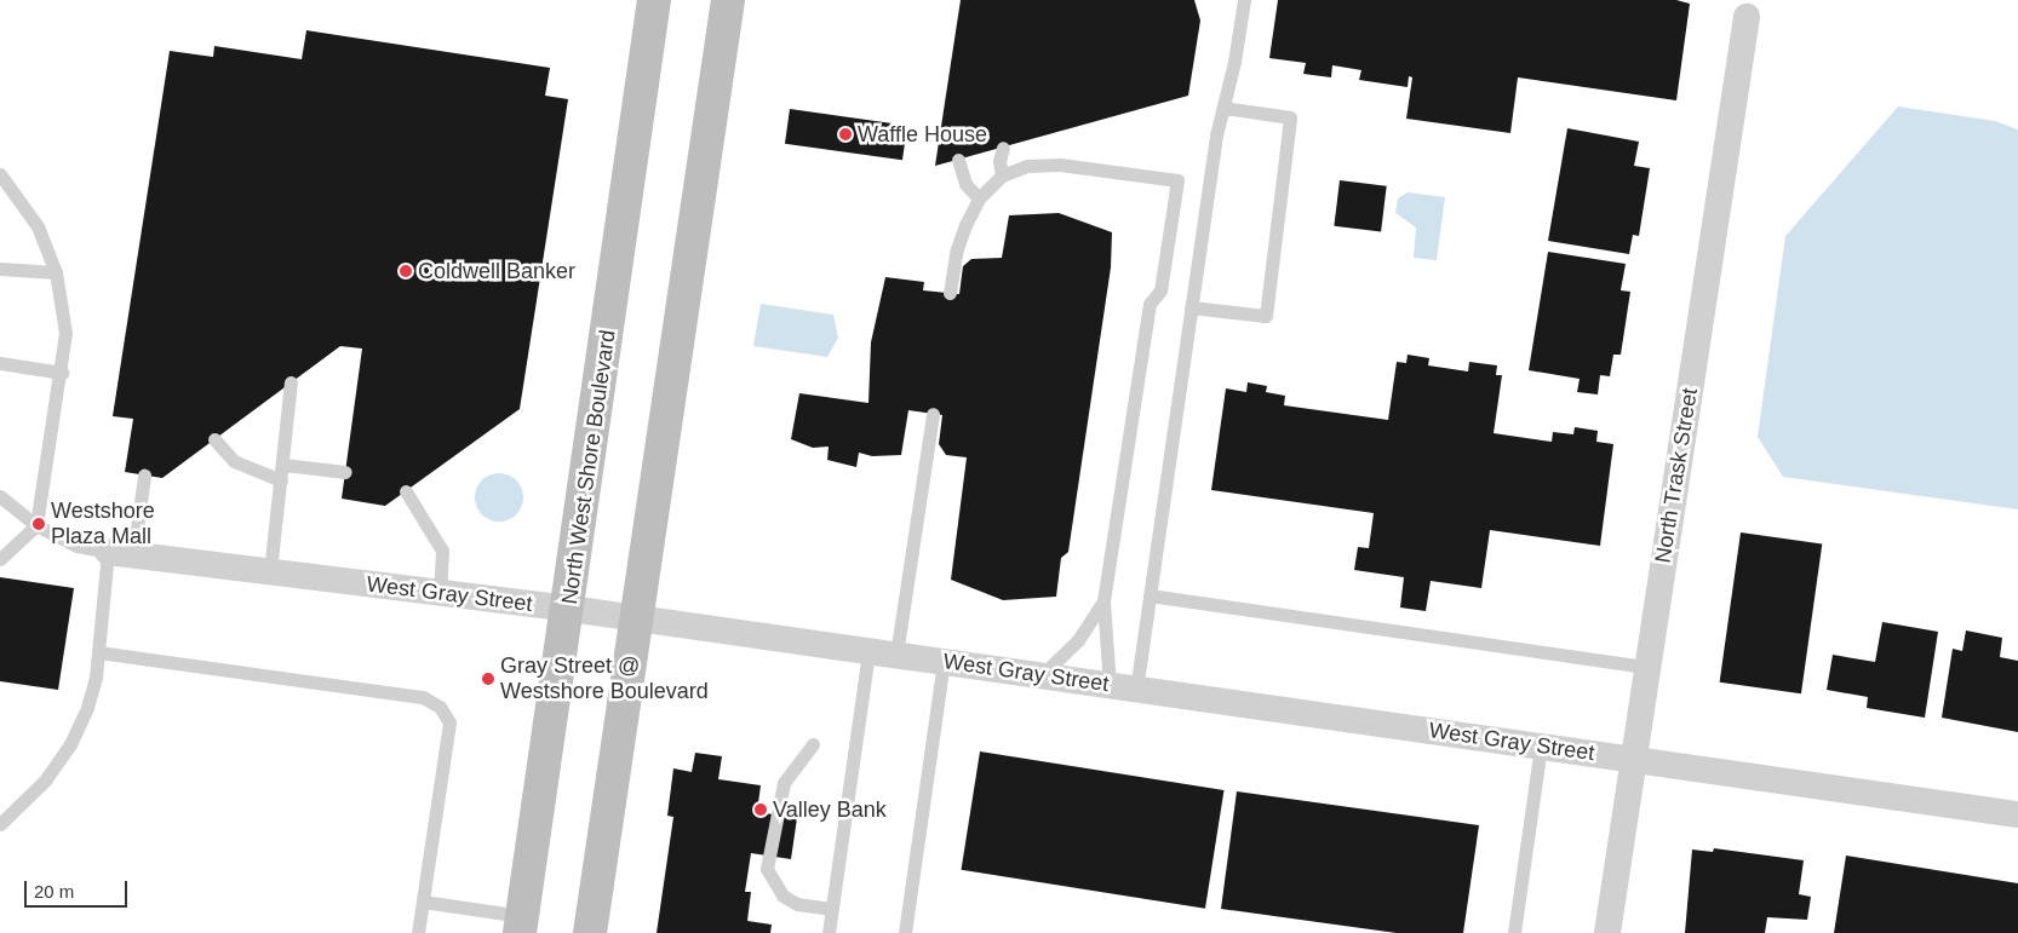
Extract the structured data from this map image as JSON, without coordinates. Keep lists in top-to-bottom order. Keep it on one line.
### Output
{"streets":{"main road":["North West Shore Boulevard"],"street":["North Trask Street","West Gray Street"]},"crossings":[["North West Shore Boulevard","West Gray Street"],["North Trask Street","West Gray Street"]],"places":["Waffle House","Coldwell Banker","Westshore Plaza Mall","Gray Street @ Westshore Boulevard","Valley Bank"],"scale_bar":"20 m"}
